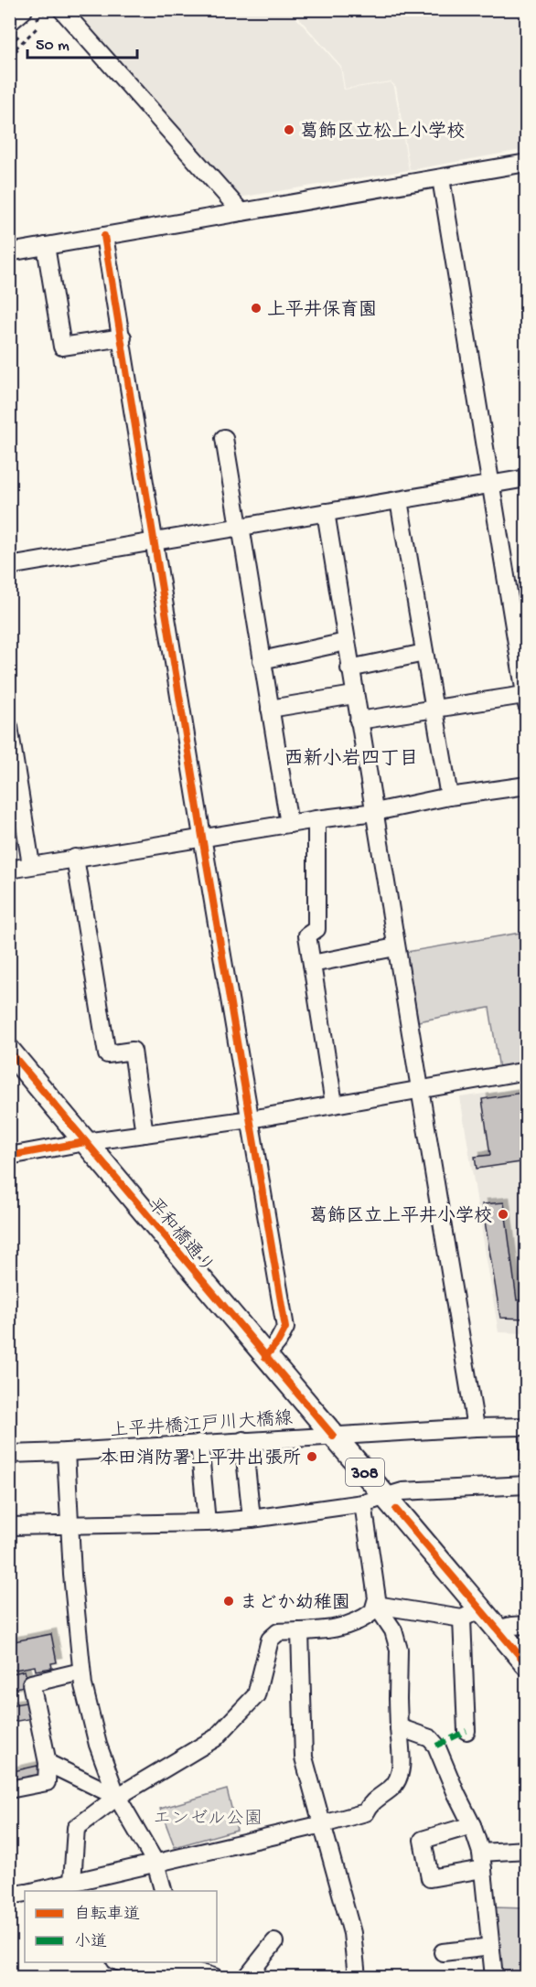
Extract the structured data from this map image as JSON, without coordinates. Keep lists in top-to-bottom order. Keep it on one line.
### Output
{"streets":{"main road":["平和橋通り","308"],"street":["上平井橋江戸川大橋線"]},"crossings":[["平和橋通り","上平井橋江戸川大橋線"]],"districts":["西新小岩四丁目"],"parks":["エンゼル公園"],"places":["葛飾区立松上小学校","上平井保育園","葛飾区立上平井小学校","本田消防署上平井出張所","まどか幼稚園"],"legend":["自転車道","小道"],"scale_bar":"50 m"}
